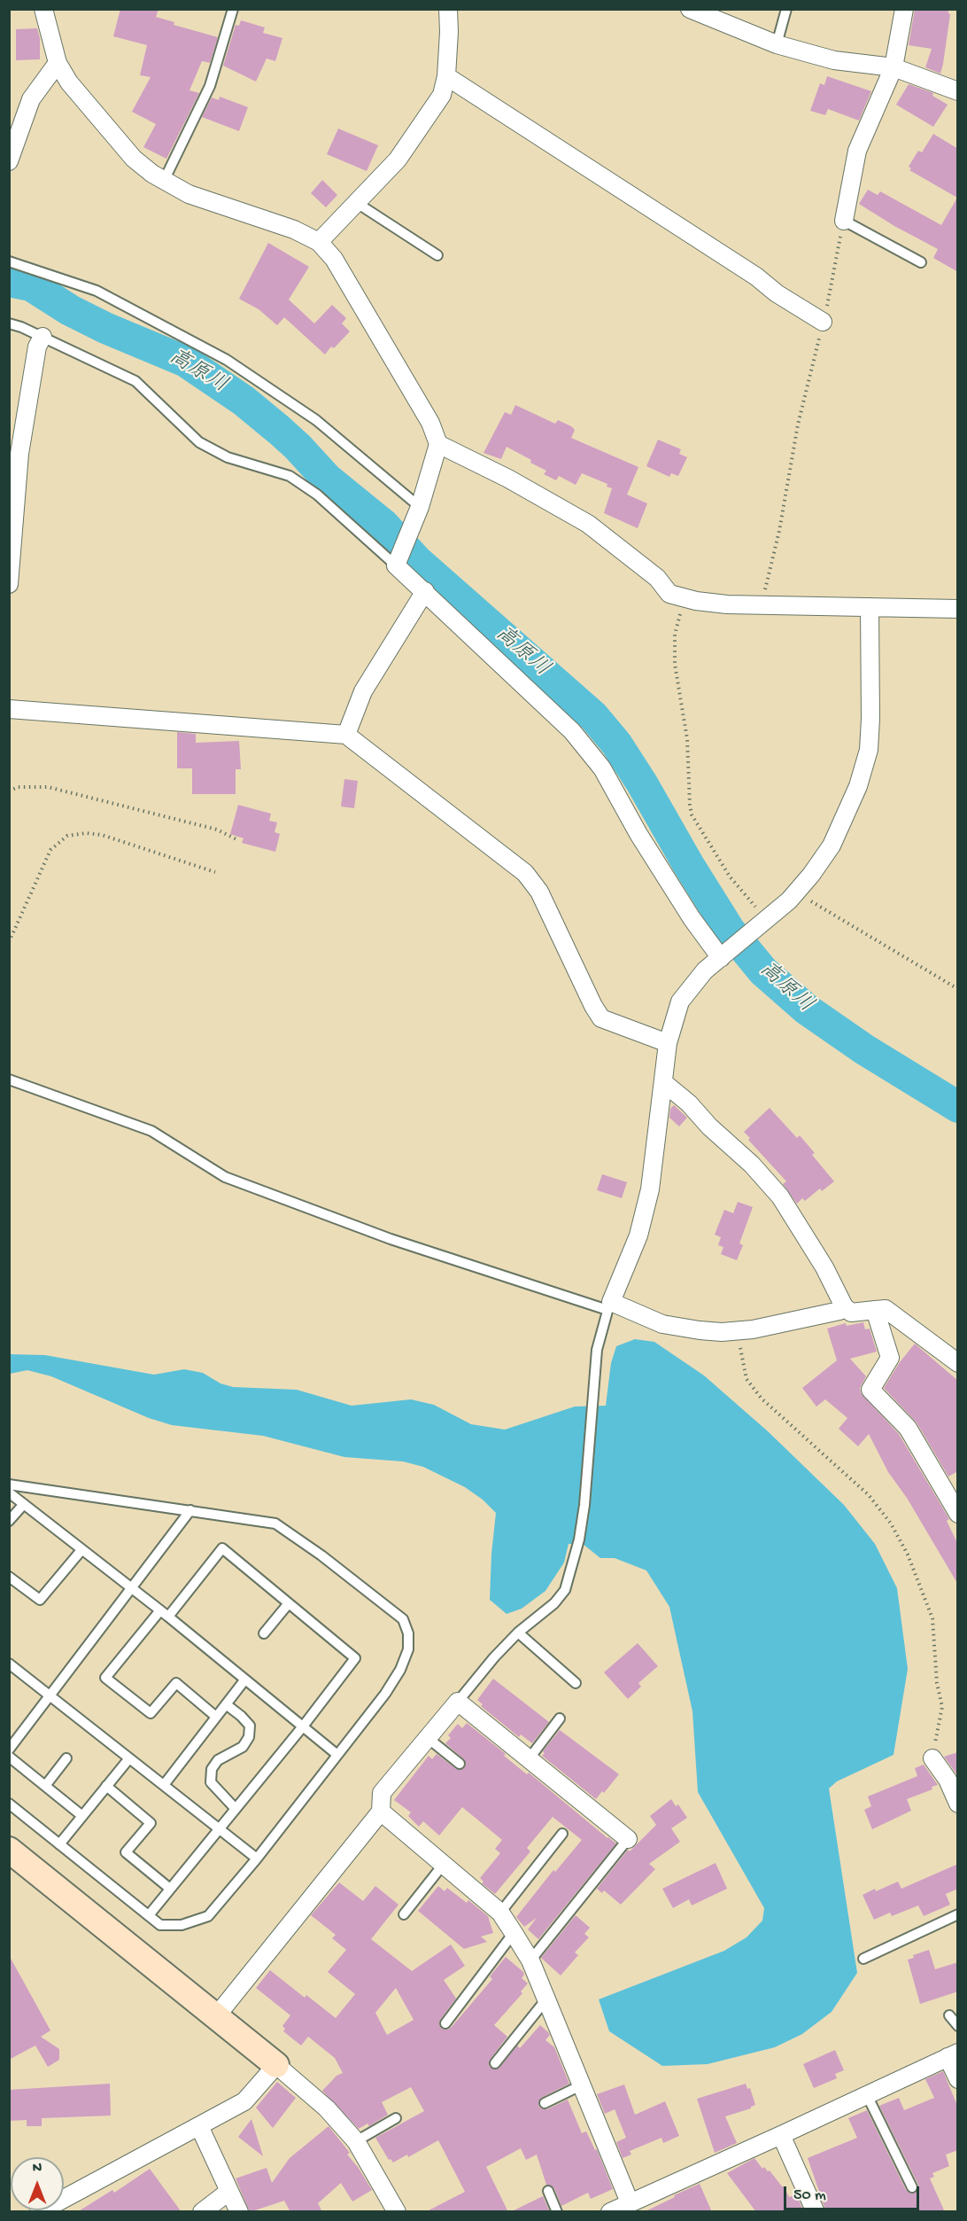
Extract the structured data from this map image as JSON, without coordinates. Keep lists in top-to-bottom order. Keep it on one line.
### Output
{"water":["高原川"],"scale_bar":"50 m","north":"top"}
